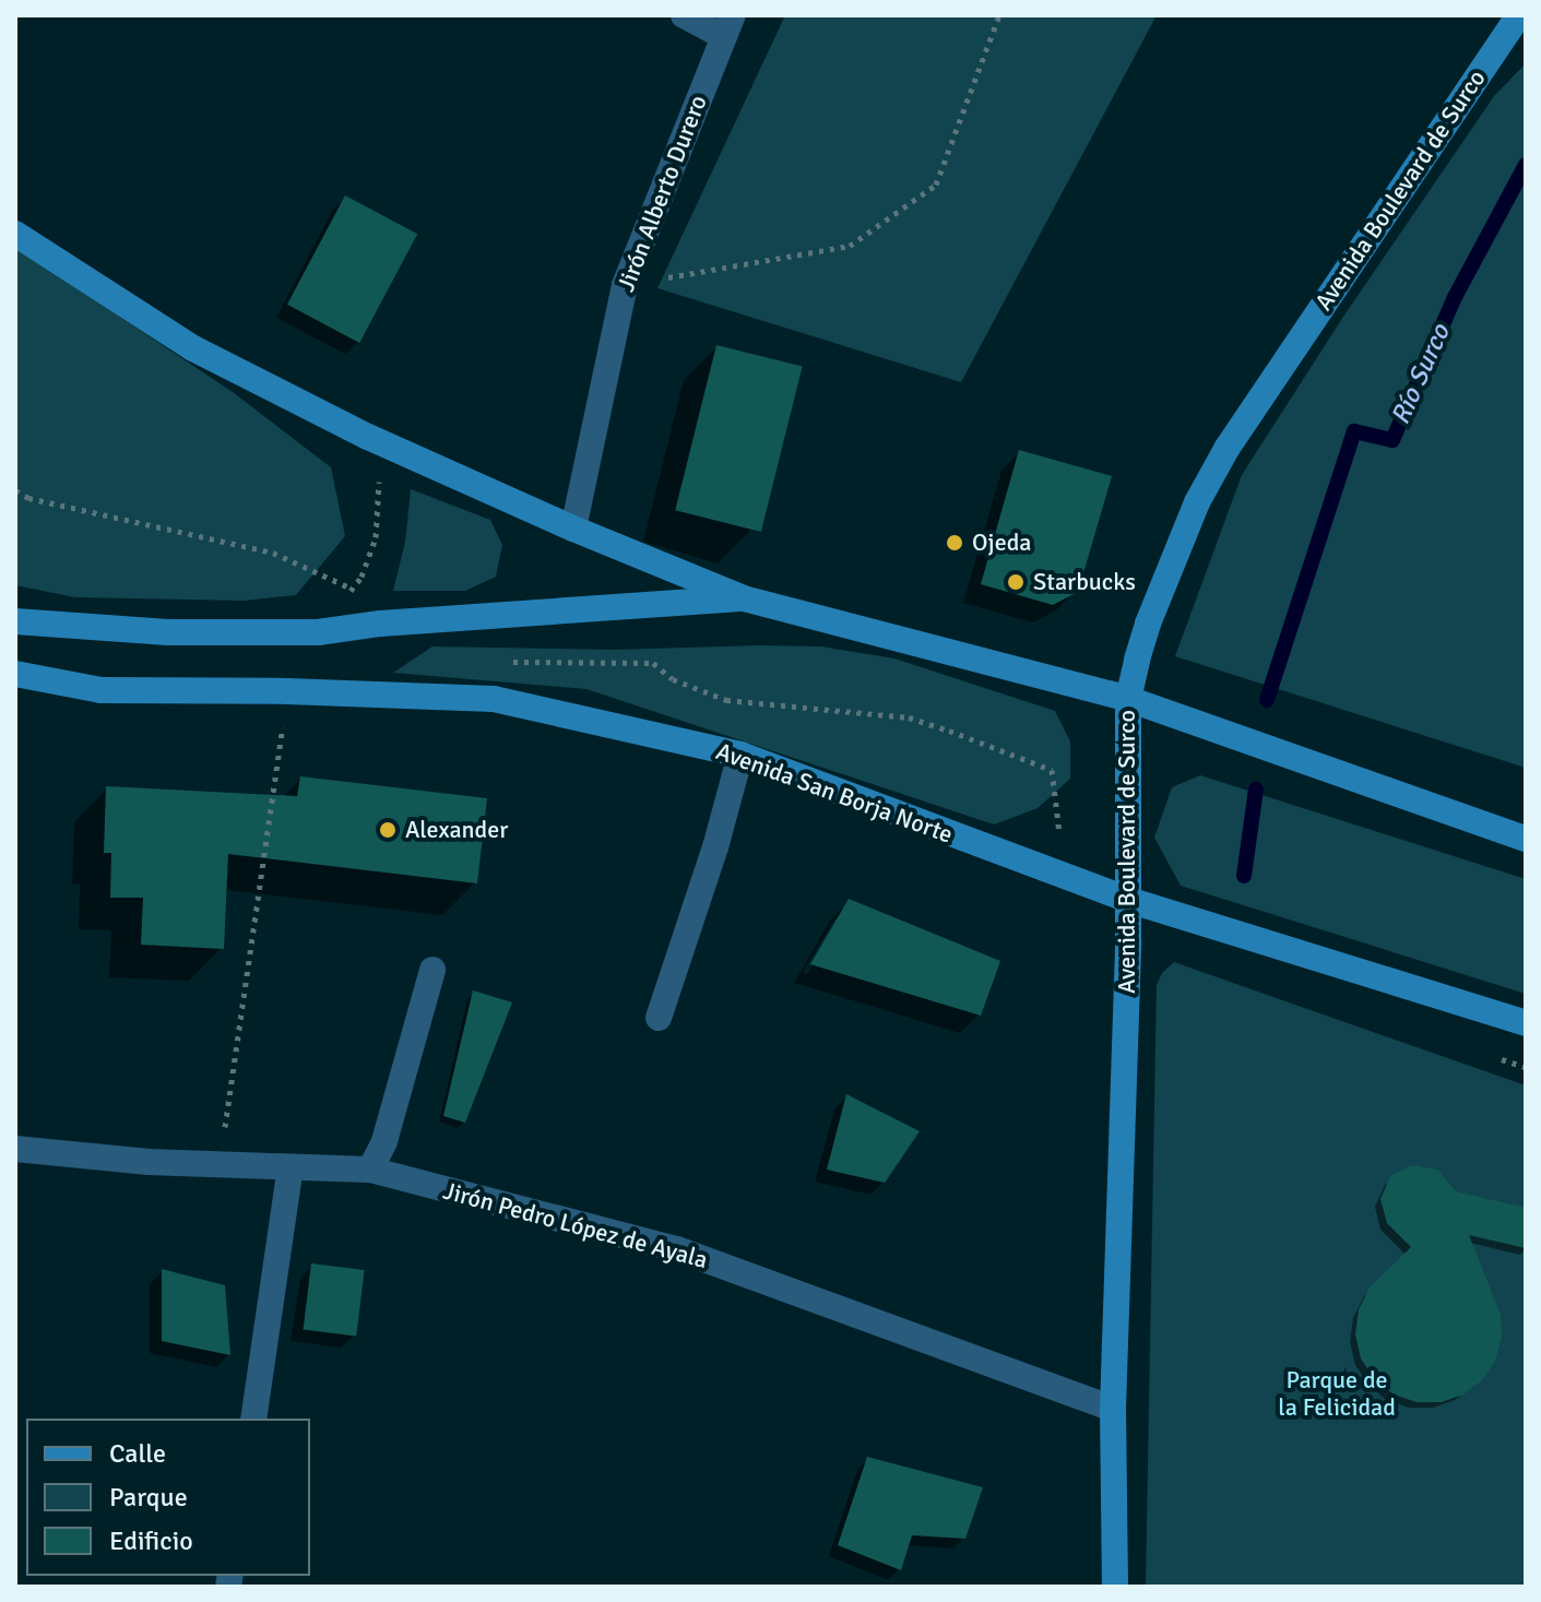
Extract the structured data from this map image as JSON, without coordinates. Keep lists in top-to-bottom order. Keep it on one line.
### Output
{"streets":{"main road":["Avenida Boulevard de Surco","Avenida San Borja Norte"],"street":["Jirón Alberto Durero","Jirón Pedro López de Ayala"]},"crossings":[["Avenida Boulevard de Surco","Avenida San Borja Norte"],["Avenida Boulevard de Surco","Jirón Pedro López de Ayala"]],"water":["Río Surco"],"parks":["Parque de la Felicidad"],"places":["Ojeda","Starbucks","Alexander"],"legend":["Calle","Parque","Edificio"]}
